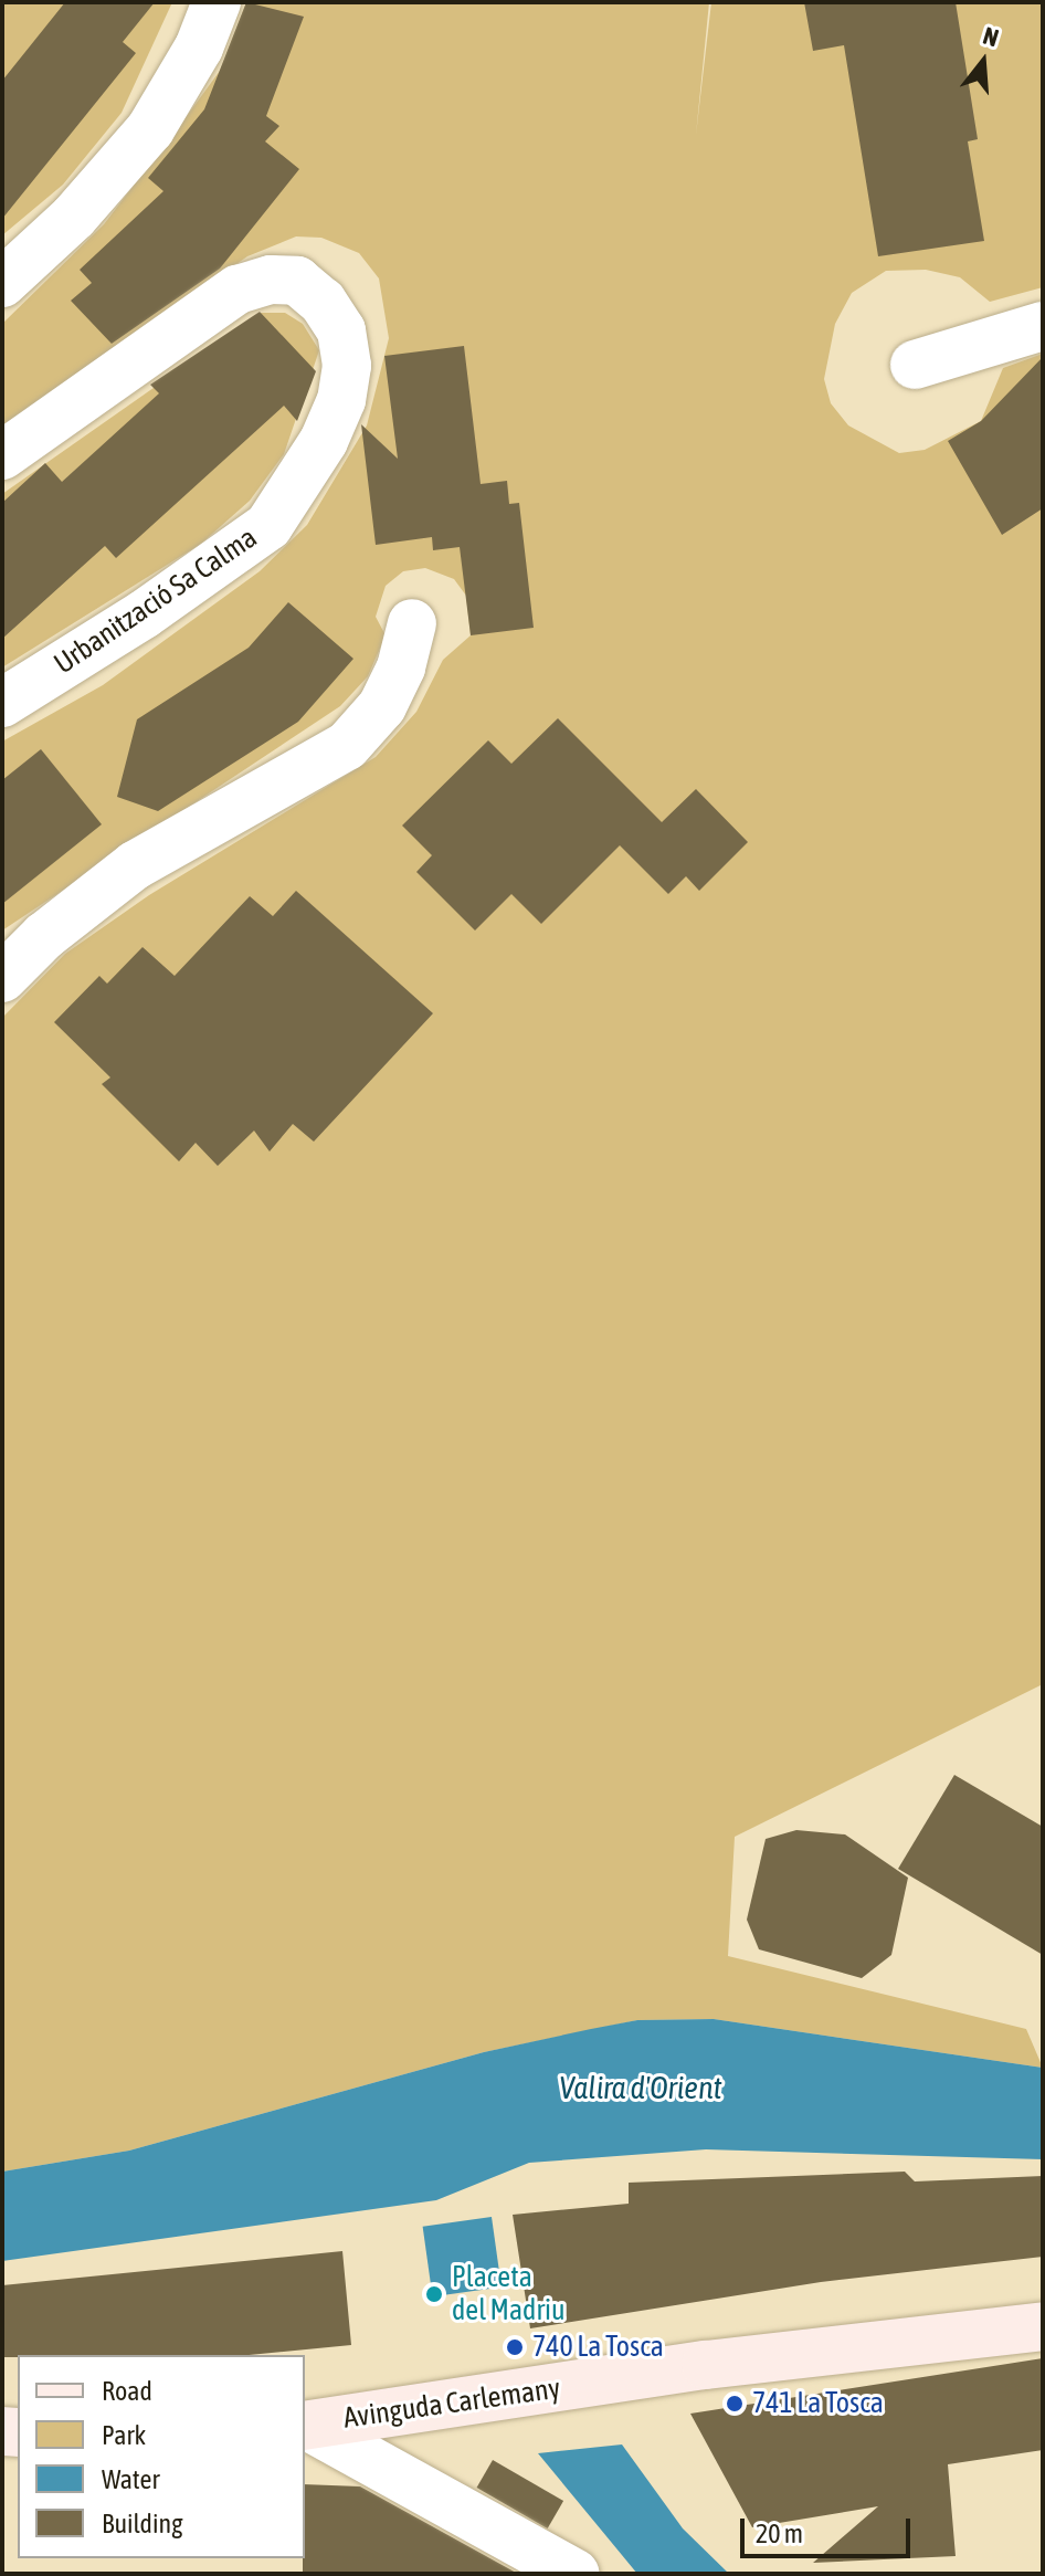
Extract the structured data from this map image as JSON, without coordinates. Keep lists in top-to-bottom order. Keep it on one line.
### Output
{"streets":{"main road":["Avinguda Carlemany"],"street":["Urbanització Sa Calma"]},"water":["Valira d'Orient"],"places":["Placeta del Madriu","740 La Tosca","741 La Tosca"],"legend":["Road","Park","Water","Building"],"scale_bar":"20 m","north":"top"}
